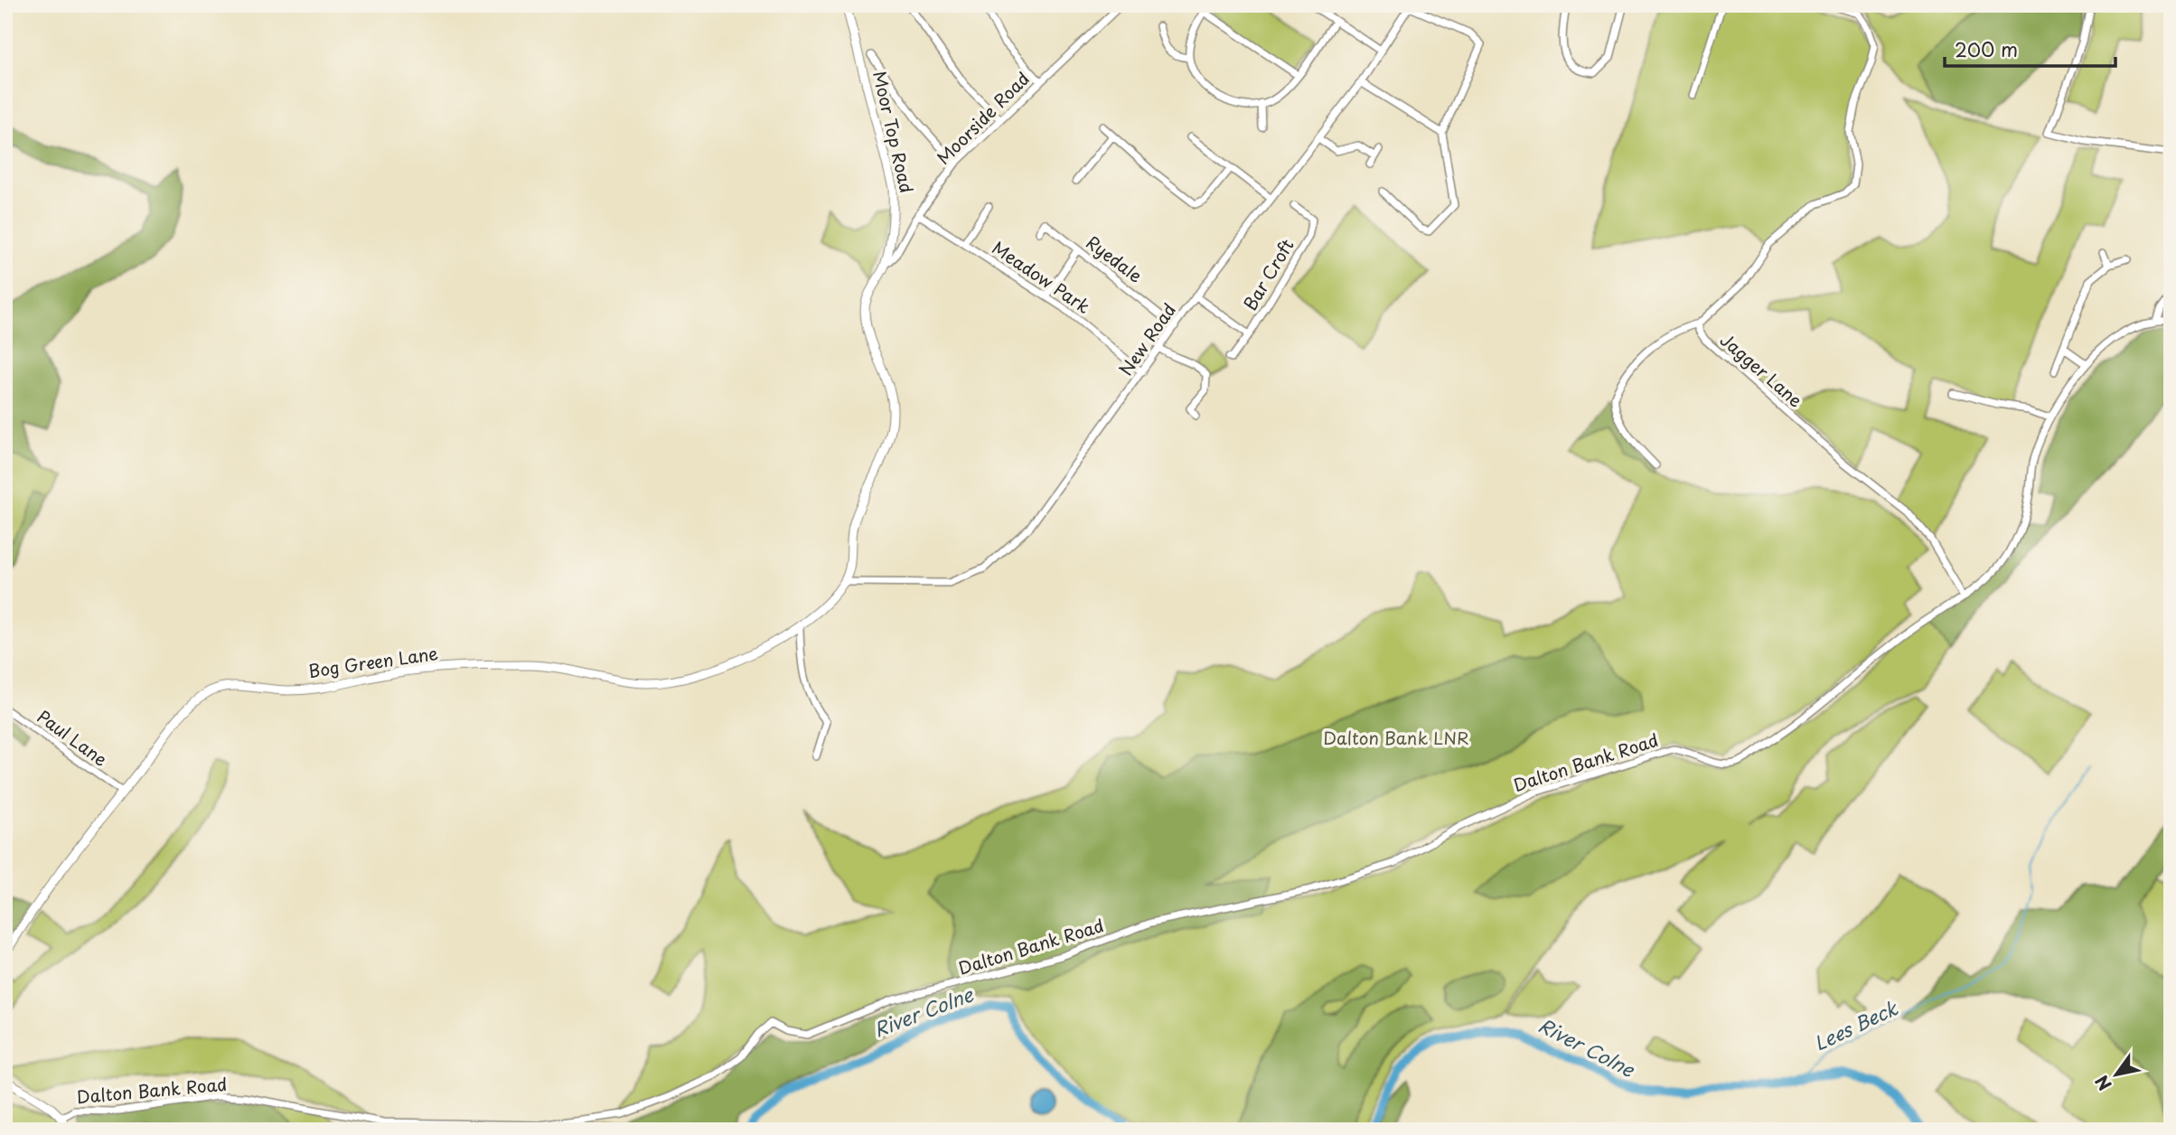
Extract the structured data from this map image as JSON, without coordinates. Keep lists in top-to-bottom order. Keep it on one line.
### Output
{"streets":{"main road":["Moor Top Road","Bog Green Lane"],"street":["Moorside Road","Ryedale","Bar Croft","Meadow Park","New Road","Jagger Lane","Paul Lane","Dalton Bank Road"]},"crossings":[["Moorside Road","Moor Top Road"],["Moorside Road","Meadow Park"],["Moor Top Road","New Road"],["Moor Top Road","Bog Green Lane"],["Ryedale","New Road"],["Meadow Park","New Road"],["New Road","Bog Green Lane"],["Jagger Lane","Dalton Bank Road"],["Bog Green Lane","Paul Lane"]],"water":["River Colne","Lees Beck"],"parks":["Dalton Bank LNR"],"scale_bar":"200 m","north":"bottom left"}
